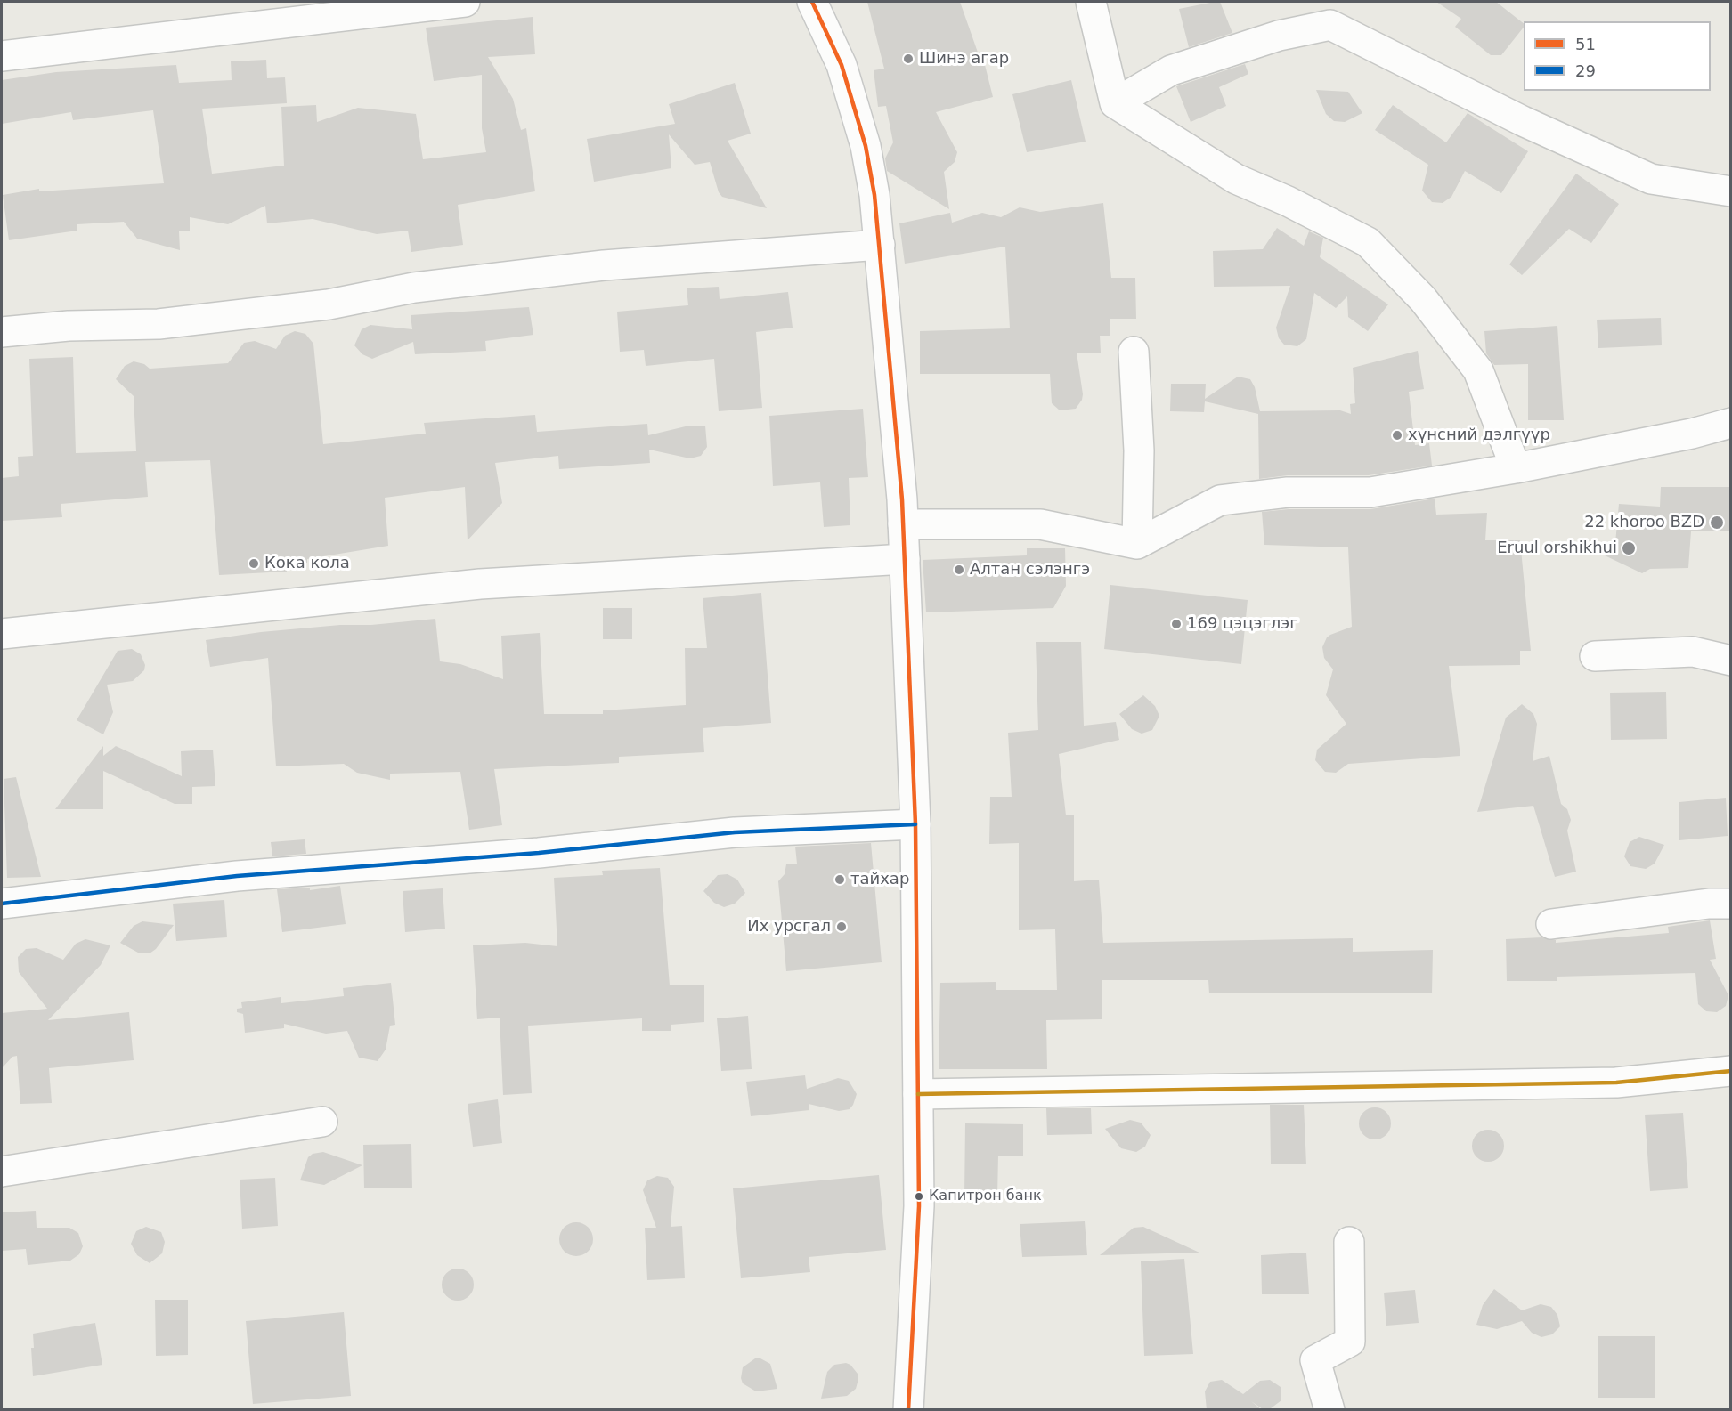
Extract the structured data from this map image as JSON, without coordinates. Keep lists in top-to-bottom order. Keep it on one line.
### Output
{"places":["Шинэ агар","хүнсний дэлгүүр","22 khoroo BZD","Eruul orshikhui","Кока кола","Алтан сэлэнгэ","169 цэцэглэг","тайхар","Их урсгал","Капитрон банк"],"lines":["transit line 51","transit line 29"],"legend":["51","29"]}
